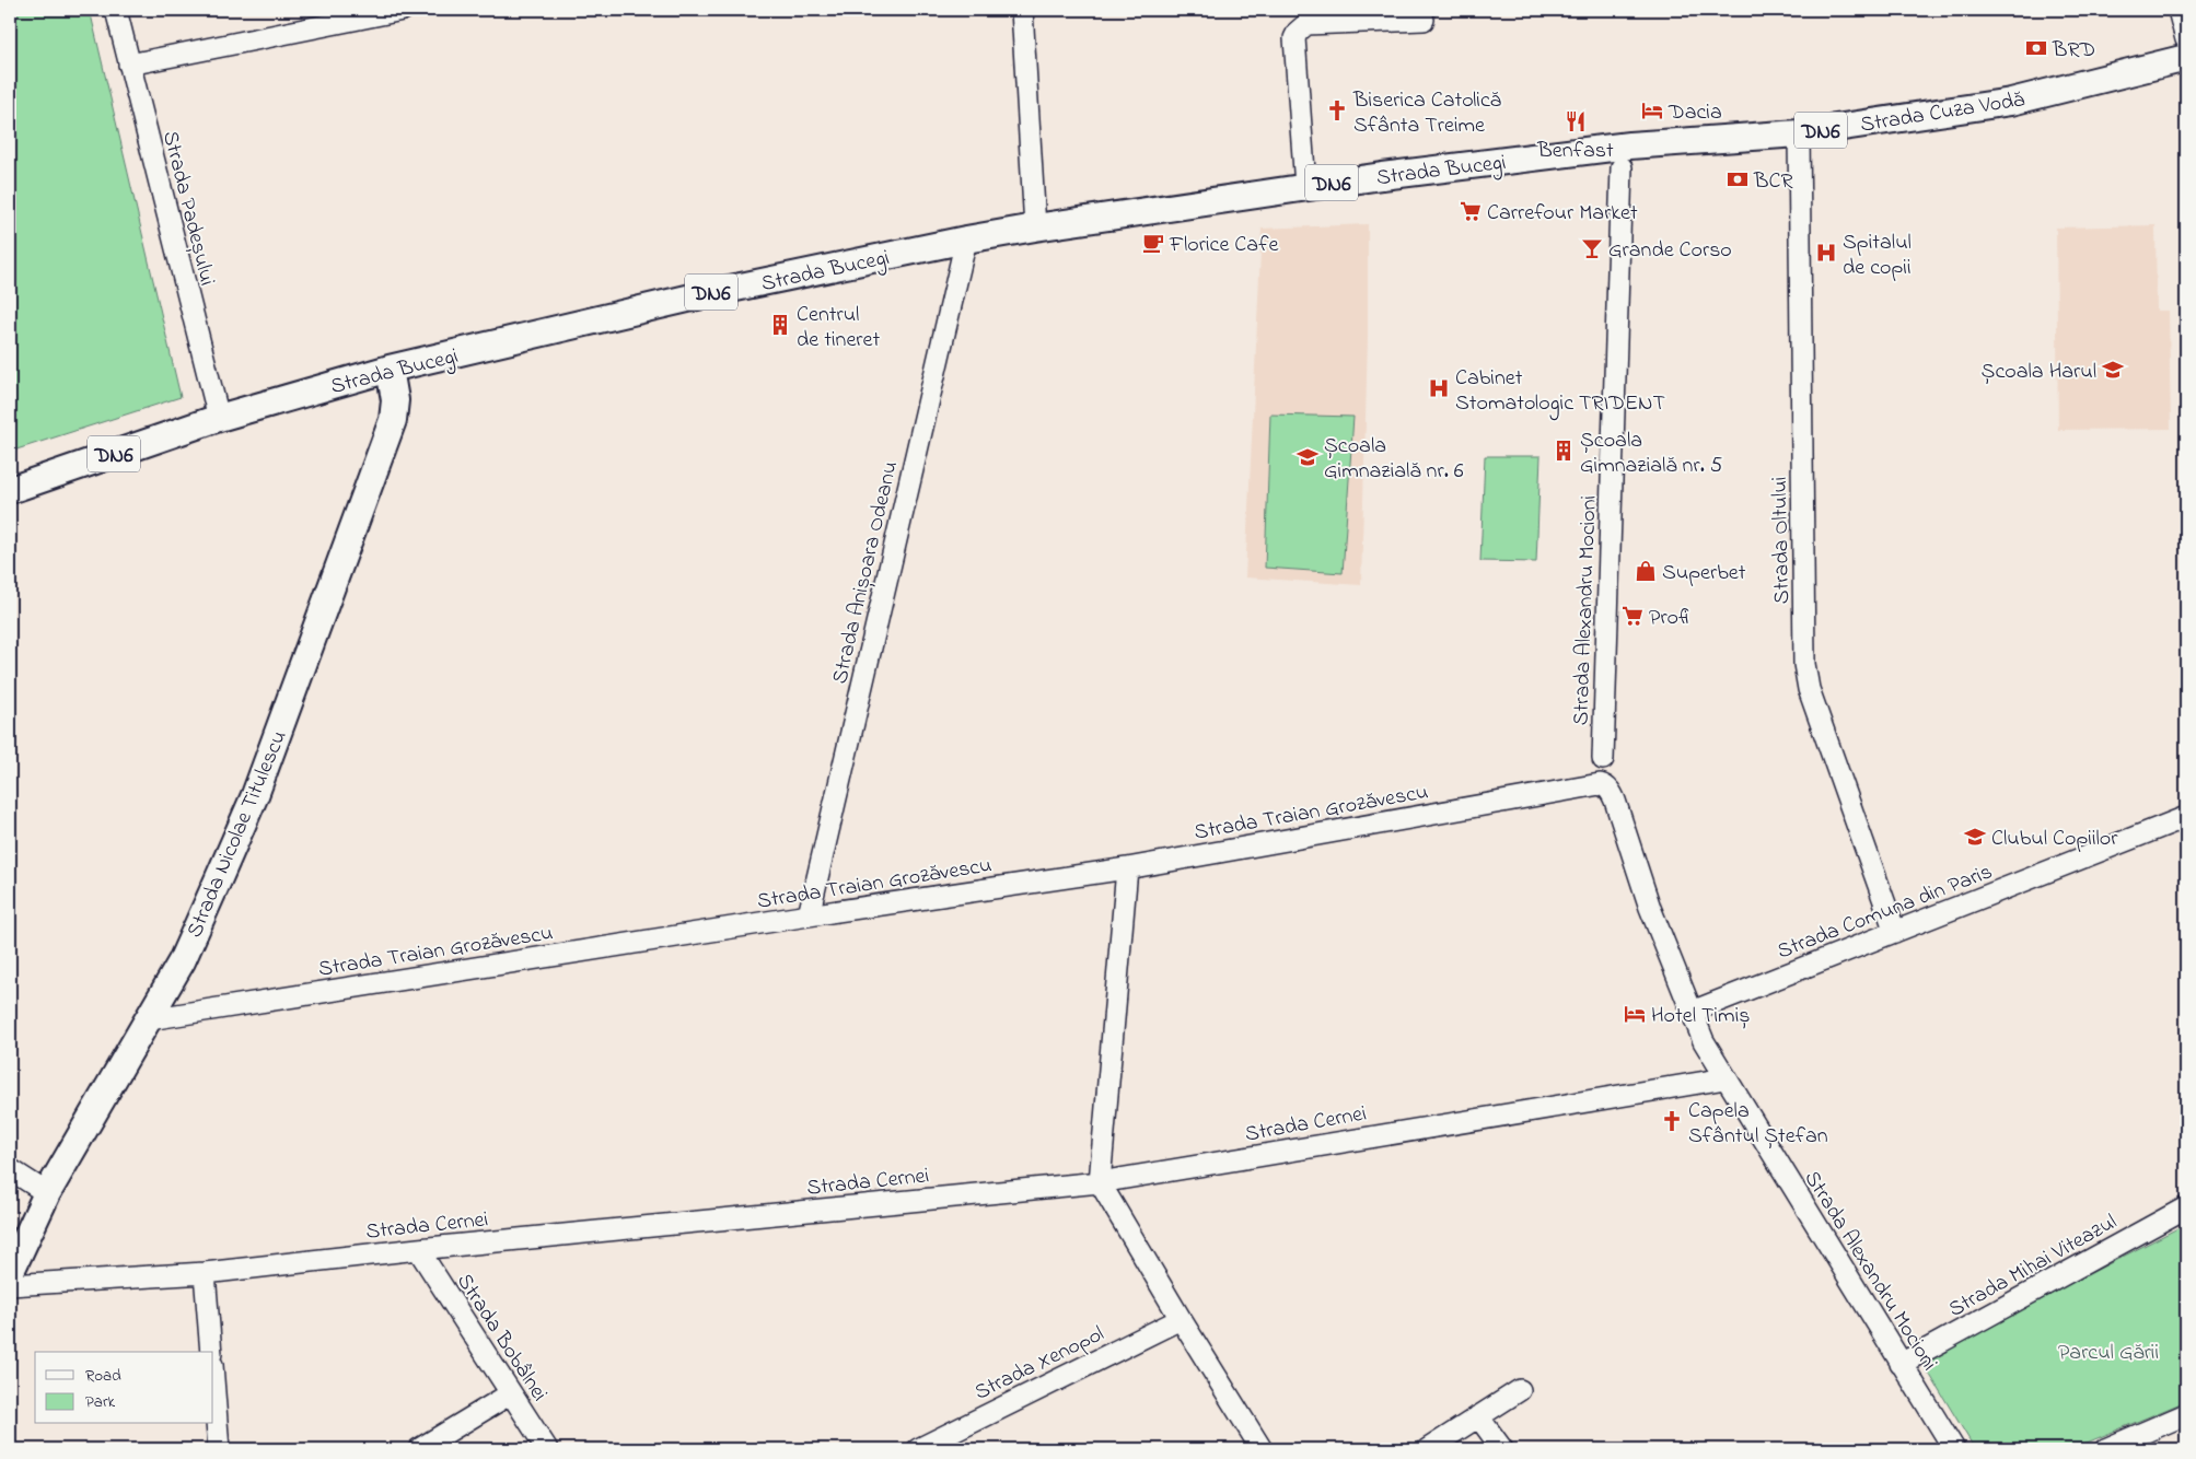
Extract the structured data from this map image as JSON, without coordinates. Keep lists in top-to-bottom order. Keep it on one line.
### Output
{"streets":{"main road":["Strada Cuza Vodă","DN6","Strada Bucegi","Strada Nicolae Titulescu"],"street":["Strada Padeșului","Strada Oltului","Strada Anișoara Odeanu","Strada Alexandru Mocioni","Strada Traian Grozăvescu","Strada Comuna din Paris","Strada Cernei","Strada Mihai Viteazul","Strada Bobâlnei","Strada Xenopol"]},"crossings":[["Strada Cuza Vodă","Strada Bucegi"],["Strada Cuza Vodă","Strada Oltului"],["Strada Cuza Vodă","Strada Alexandru Mocioni"],["Strada Bucegi","Strada Padeșului"],["Strada Bucegi","Strada Anișoara Odeanu"],["Strada Bucegi","Strada Alexandru Mocioni"],["Strada Bucegi","Strada Nicolae Titulescu"],["Strada Oltului","Strada Comuna din Paris"],["Strada Anișoara Odeanu","Strada Traian Grozăvescu"],["Strada Alexandru Mocioni","Strada Traian Grozăvescu"],["Strada Alexandru Mocioni","Strada Comuna din Paris"],["Strada Alexandru Mocioni","Strada Cernei"],["Strada Alexandru Mocioni","Strada Mihai Viteazul"],["Strada Traian Grozăvescu","Strada Nicolae Titulescu"],["Strada Cernei","Strada Bobâlnei"]],"parks":["Parcul Gării"],"places":{"bank":["BRD","BCR"],"church":["Biserica Catolică Sfânta Treime","Capela Sfântul Ștefan"],"hotel":["Dacia","Hotel Timiș"],"restaurant":["Benfast"],"supermarket":["Carrefour Market","Profi"],"cafe":["Florice Cafe"],"bar":["Grande Corso"],"hospital":["Spitalul de copii","Cabinet Stomatologic TRIDENT"],"building":["Centrul de tineret","Școala Gimnazială nr. 5"],"school or university":["Școala Harul","Școala Gimnazială nr. 6","Clubul Copiilor"],"shop":["Superbet"]},"legend":["Road","Park"]}
